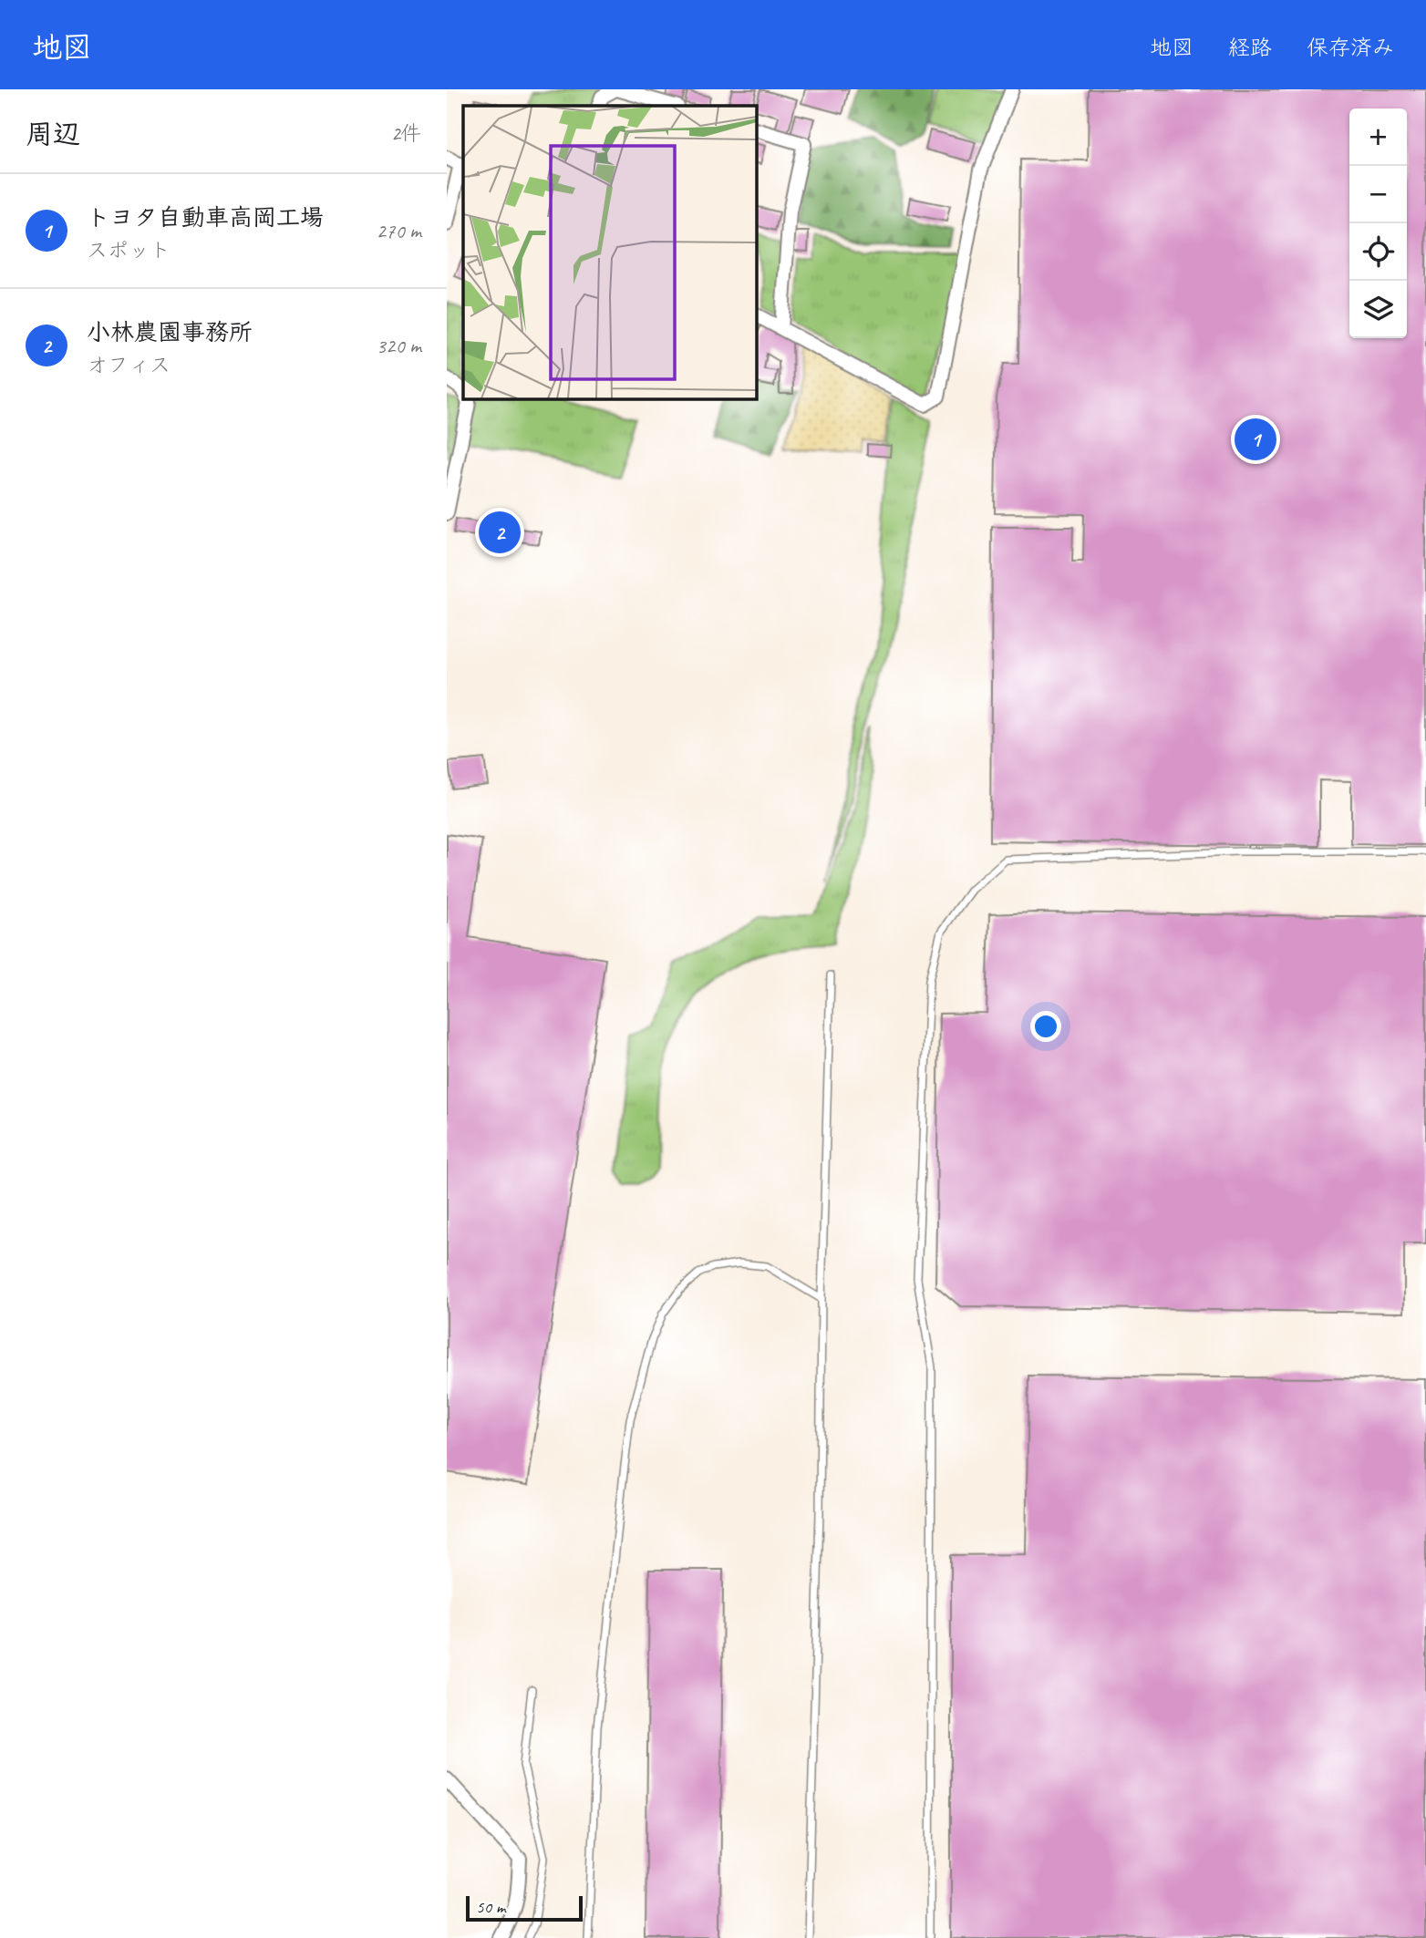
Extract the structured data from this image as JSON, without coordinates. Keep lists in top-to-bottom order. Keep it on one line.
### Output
{"scale_bar":"50 m","page":{"header":"地図","nav":["地図","経路","保存済み"],"heading":["周辺","2件"],"map_buttons":["+","−"],"list":[{"mark":"1","name":"トヨタ自動車高岡工場","note":"スポット","value":"270 m"},{"mark":"2","name":"小林農園事務所","note":"オフィス","value":"320 m"}],"pins":["1","2"],"scale":"50 m"}}
